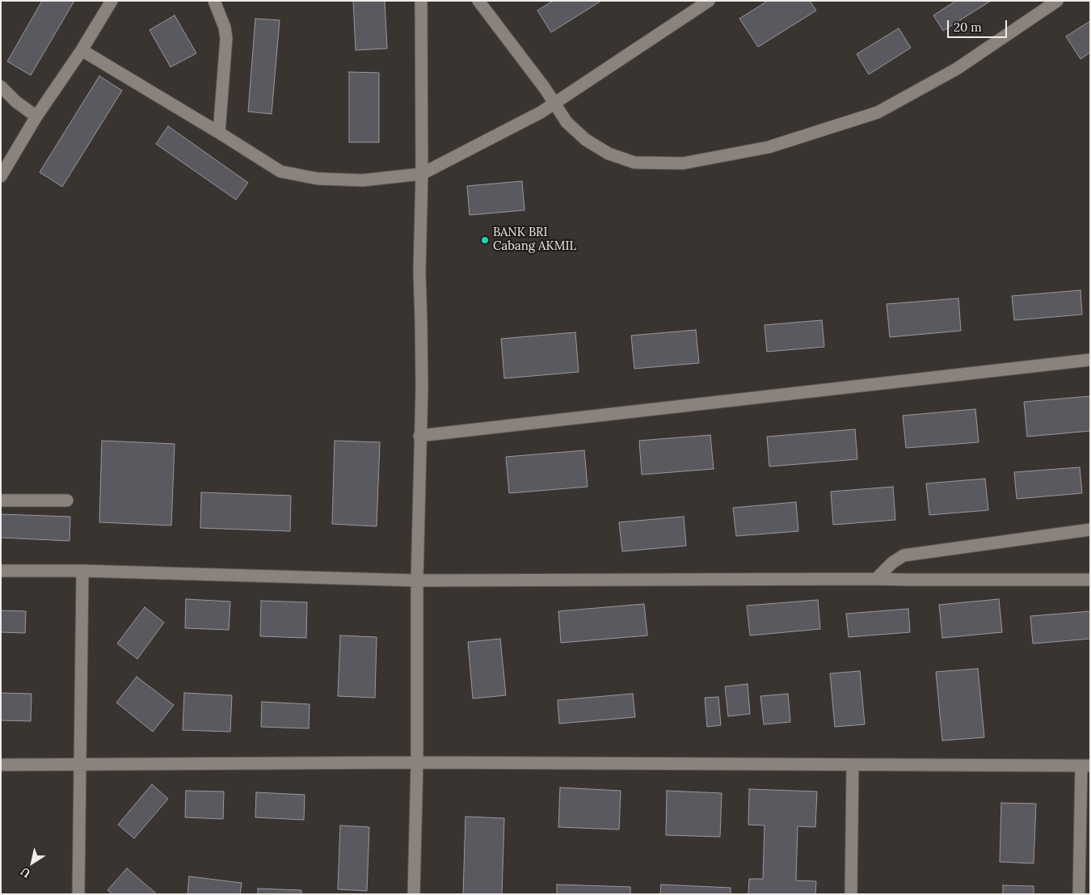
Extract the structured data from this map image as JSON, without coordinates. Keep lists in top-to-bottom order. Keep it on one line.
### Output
{"places":["BANK BRI Cabang AKMIL"],"scale_bar":"20 m","north":"bottom left"}
